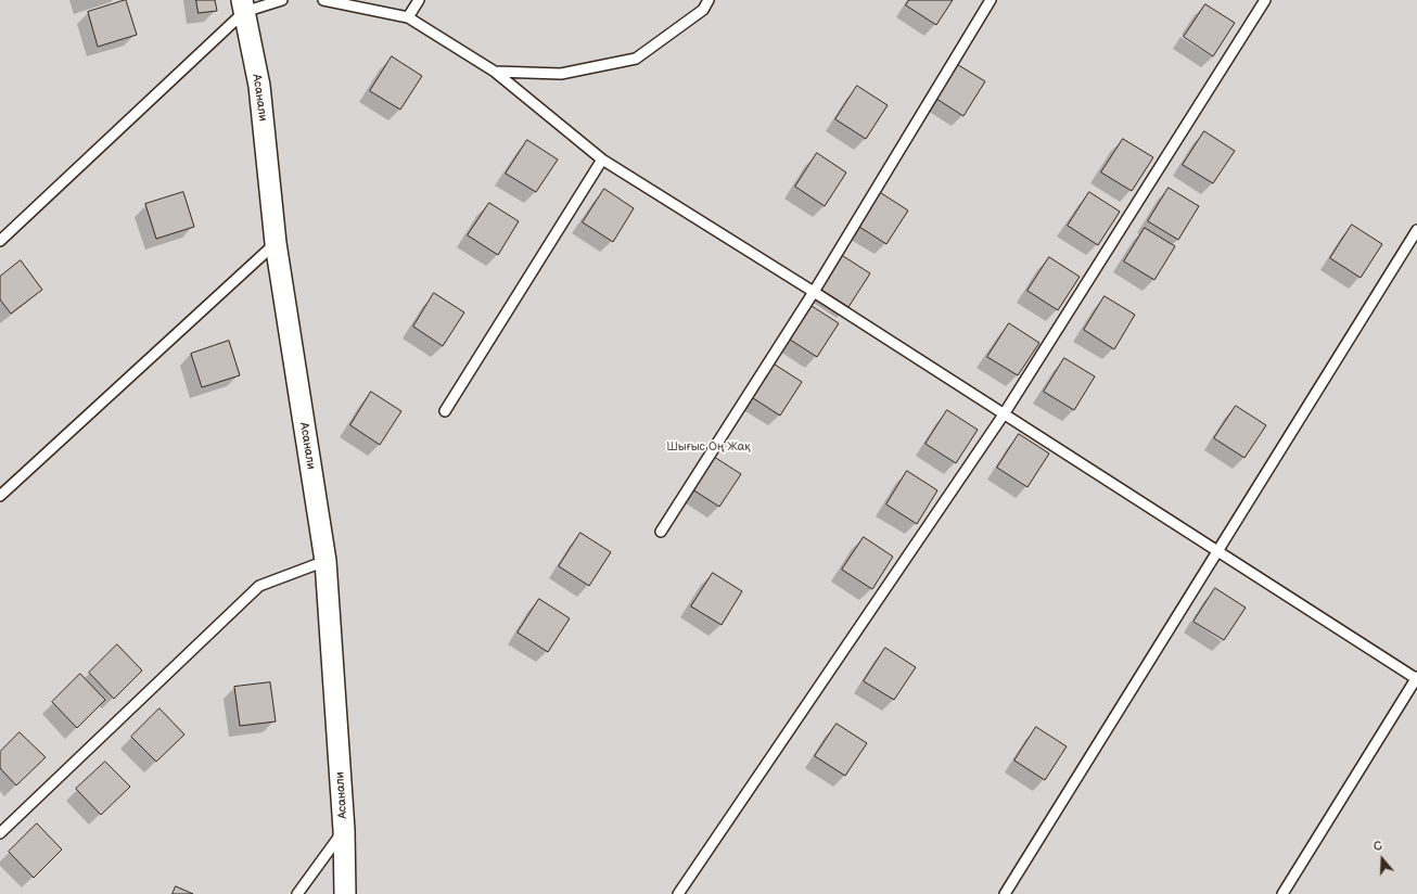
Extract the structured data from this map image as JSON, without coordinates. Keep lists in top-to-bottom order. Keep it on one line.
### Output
{"streets":{"street":["Асанали"]},"parks":["Шығыс Оң Жақ"],"north":"top"}
